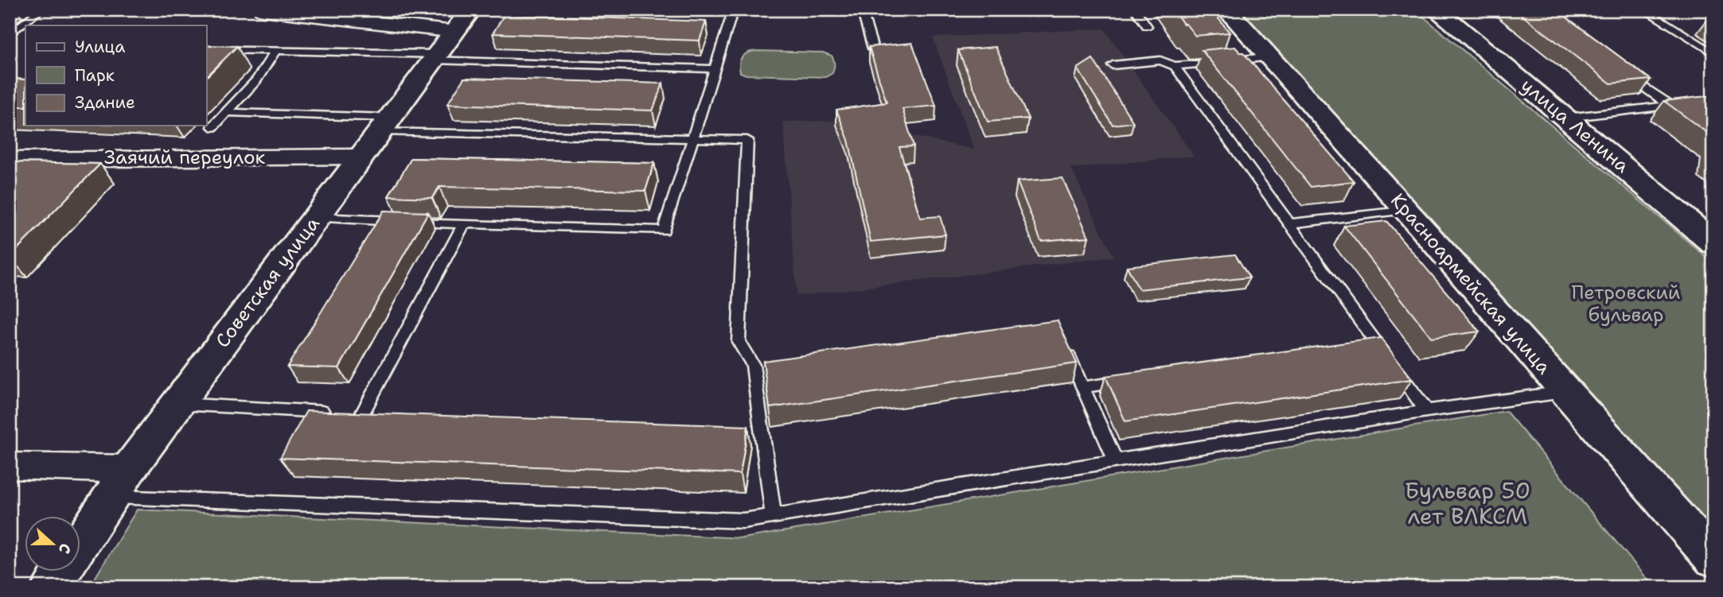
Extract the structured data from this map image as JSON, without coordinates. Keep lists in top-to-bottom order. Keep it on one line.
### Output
{"streets":{"main road":["улица Ленина","Советская улица","Красноармейская улица"],"street":["Заячий переулок"]},"crossings":[["Заячий переулок","Советская улица"]],"parks":["Петровский бульвар","Бульвар 50 лет ВЛКСМ"],"legend":["Улица","Парк","Здание"],"north":"right"}
